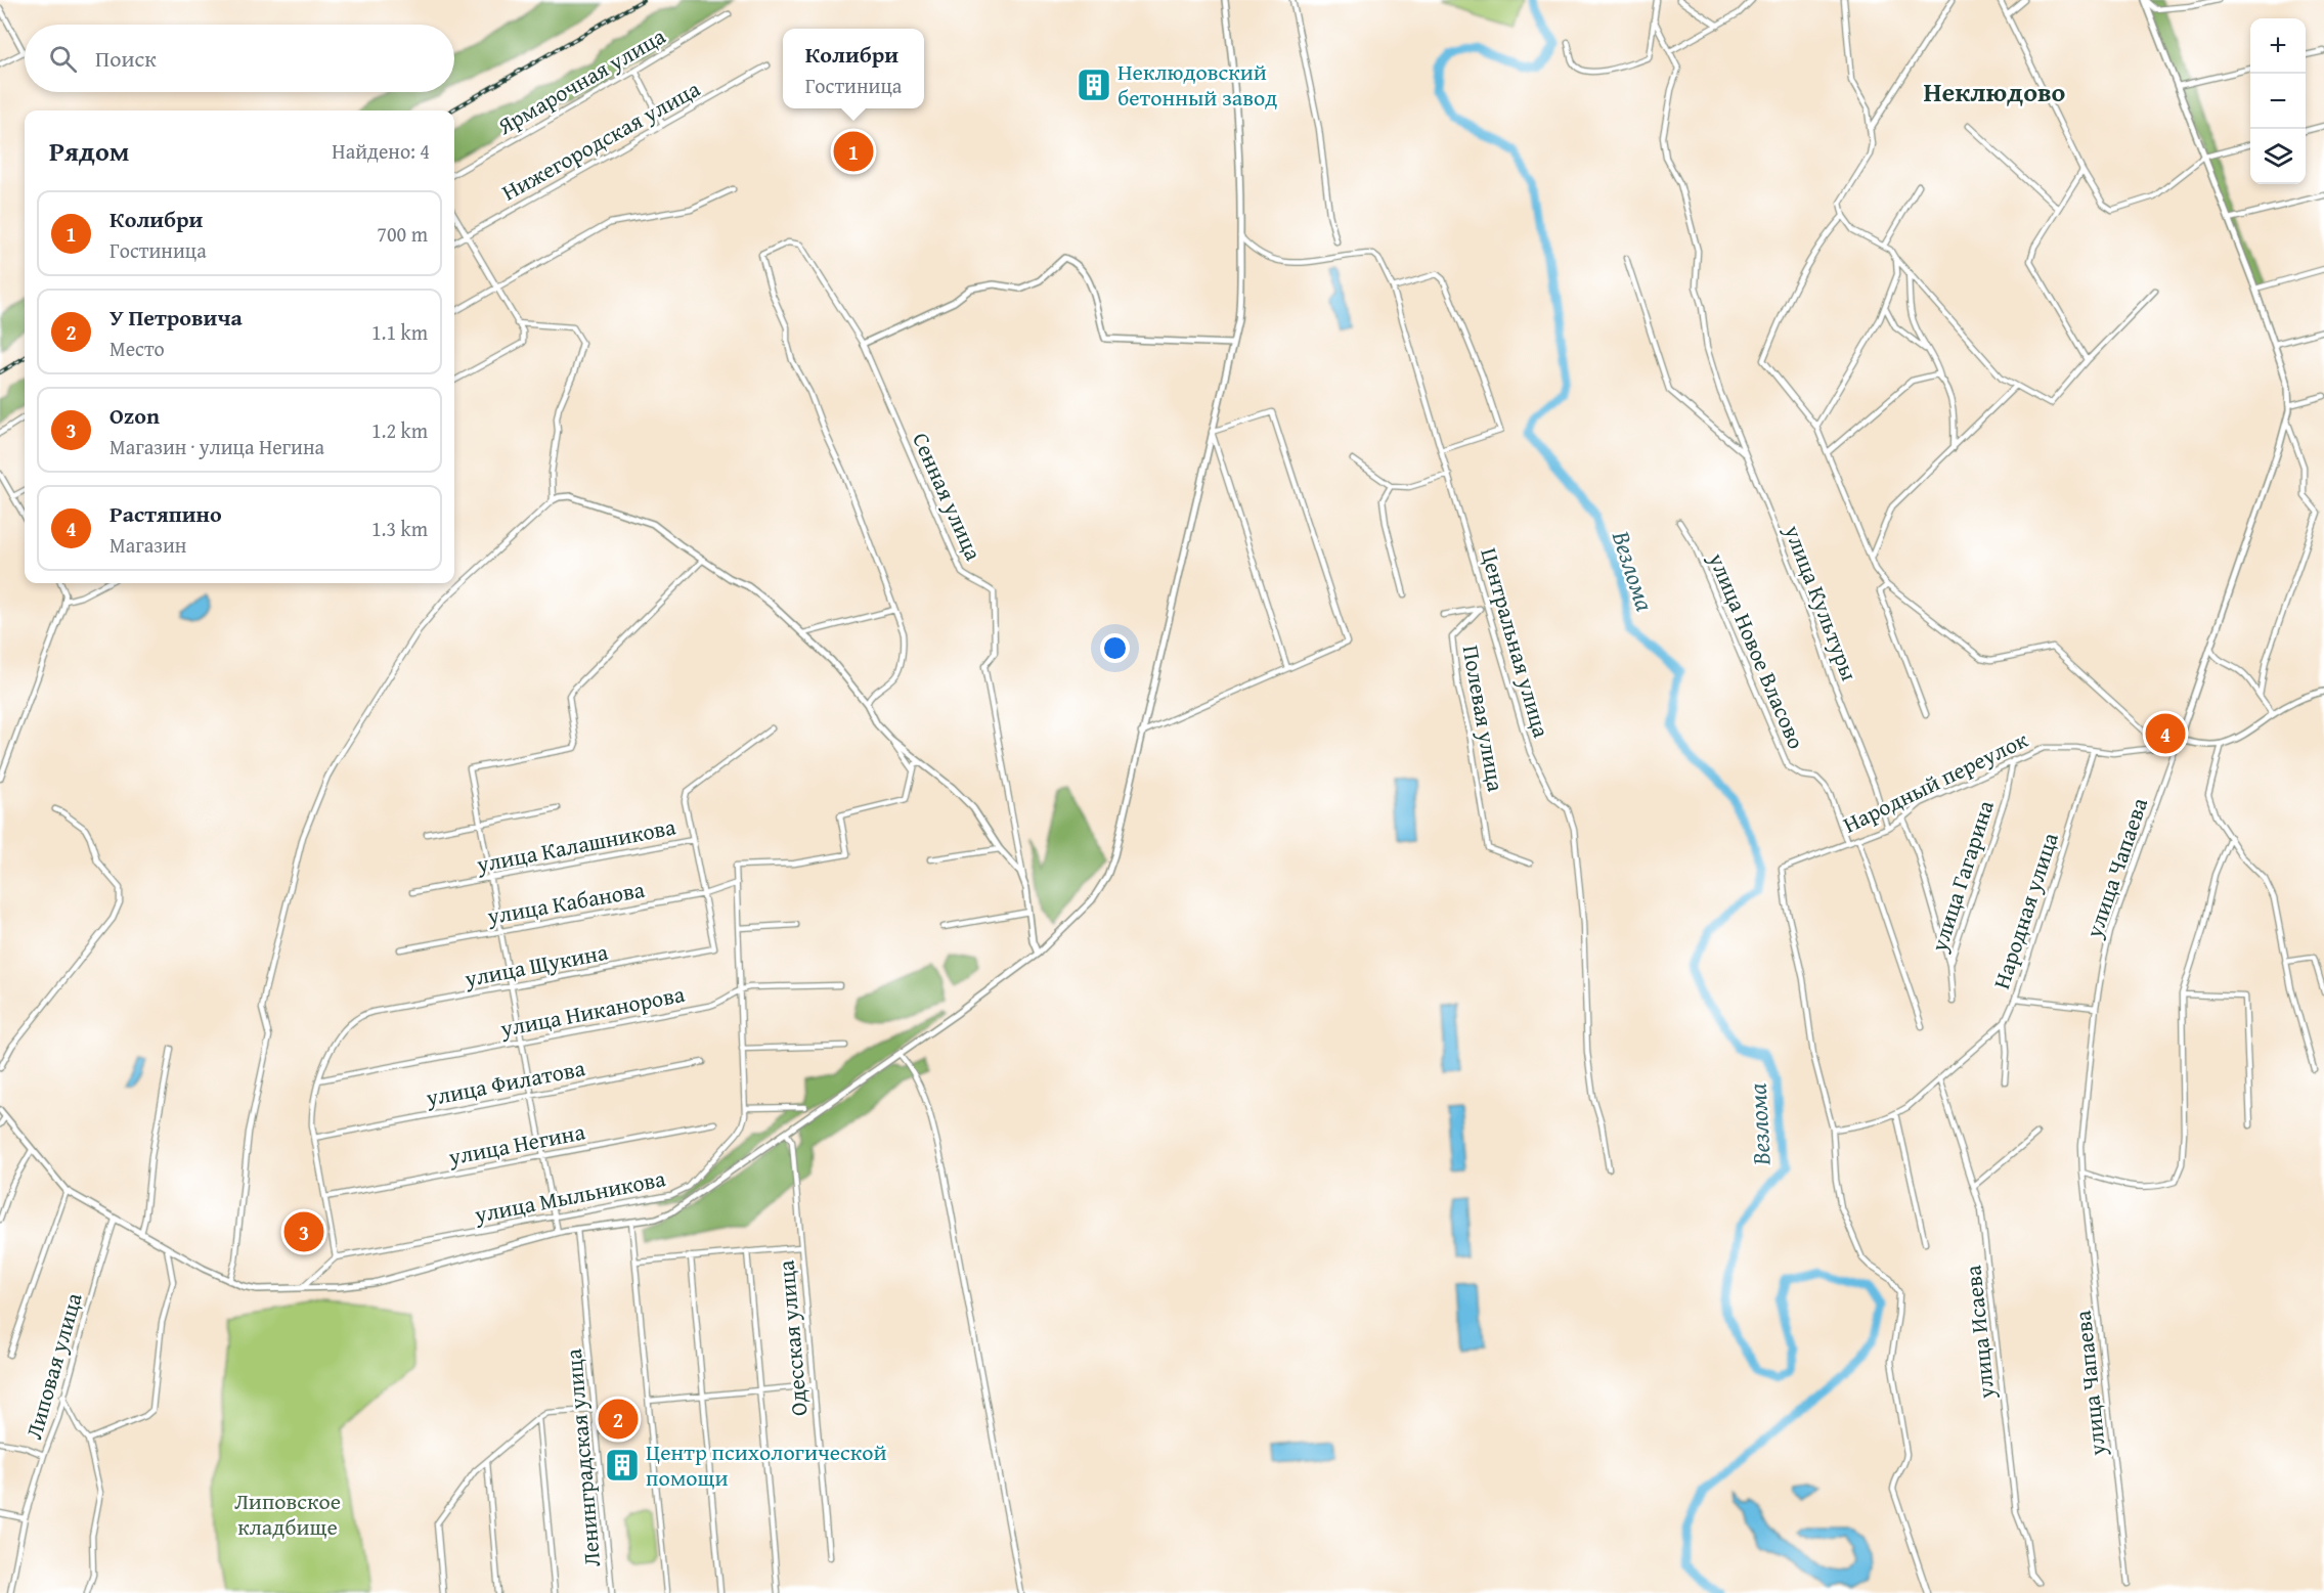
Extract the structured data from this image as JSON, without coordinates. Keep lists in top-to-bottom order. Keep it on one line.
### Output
{"streets":{"street":["Ярмарочная улица","Нижегородская улица","Сенная улица","улица Культуры","Центральная улица","улица Новое Власово","Полевая улица","Народный переулок","улица Калашникова","улица Чапаева","улица Гагарина","улица Кабанова","Народная улица","улица Щукина","улица Никанорова","улица Филатова","улица Негина","улица Мыльникова","улица Исаева","Одесская улица","Липовая улица","Ленинградская улица"]},"crossings":[["улица Культуры","Народный переулок"],["улица Новое Власово","Народный переулок"],["Народный переулок","улица Чапаева"],["Народный переулок","улица Гагарина"],["Народный переулок","Народная улица"],["улица Калашникова","улица Кабанова"],["улица Калашникова","улица Щукина"],["улица Кабанова","улица Мыльникова"],["улица Щукина","улица Никанорова"],["улица Никанорова","улица Мыльникова"]],"districts":["Неклюдово"],"water":["Везлома"],"parks":["Липовское кладбище"],"places":{"building":["Неклюдовский бетонный завод","Центр психологической помощи"]},"page":{"map_buttons":["+","−"],"search":"Поиск","popup":["Колибри","Гостиница"],"heading":["Рядом","Найдено: 4"],"pins":["1","4","3","2"],"list":[{"mark":"1","name":"Колибри","note":"Гостиница","value":"700 m"},{"mark":"2","name":"У Петровича","note":"Место","value":"1.1 km"},{"mark":"3","name":"Ozon","note":"Магазин · улица Негина","value":"1.2 km"},{"mark":"4","name":"Растяпино","note":"Магазин","value":"1.3 km"}]}}
